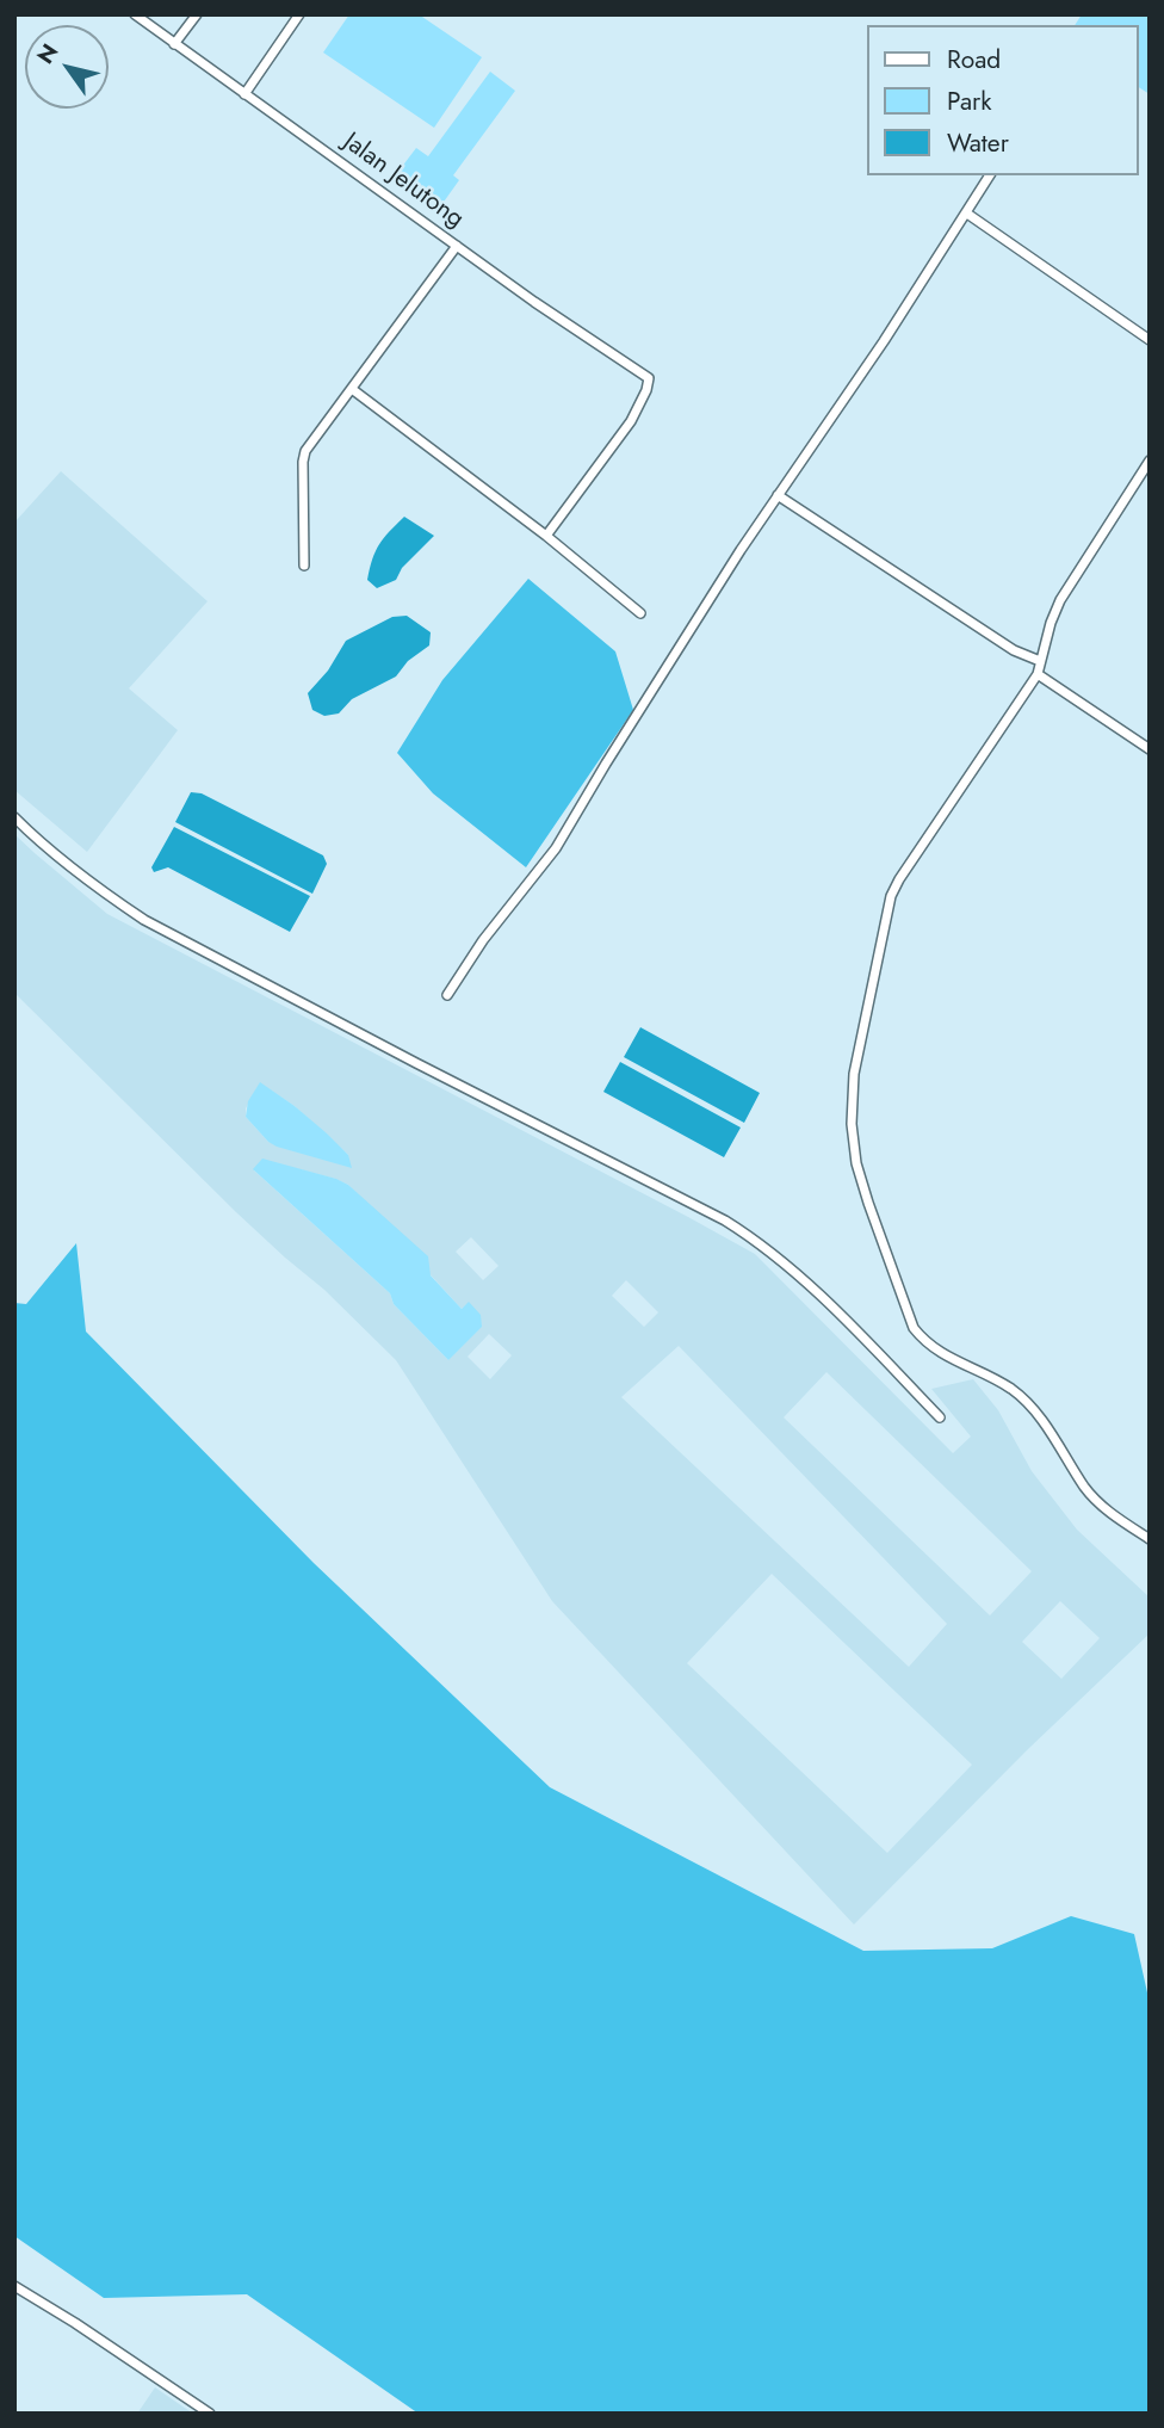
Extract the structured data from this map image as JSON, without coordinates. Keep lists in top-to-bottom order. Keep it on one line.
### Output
{"streets":{"street":["Jalan Jelutong"]},"legend":["Road","Park","Water"],"north":"top left"}
